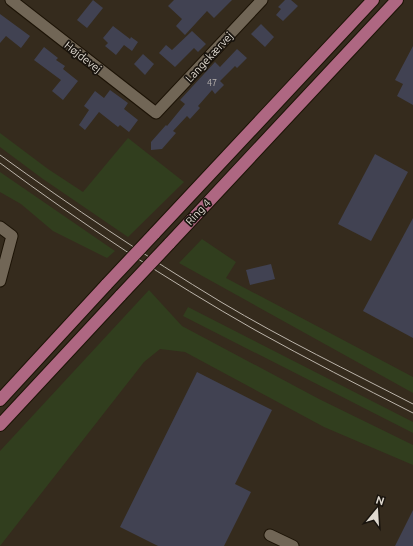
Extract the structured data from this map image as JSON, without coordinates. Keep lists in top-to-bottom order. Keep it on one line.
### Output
{"streets":{"main road":["Ring 4"],"street":["Højdevej","Langekærvej"]},"crossings":[["Højdevej","Langekærvej"]],"house_numbers":["47"],"north":"top"}
